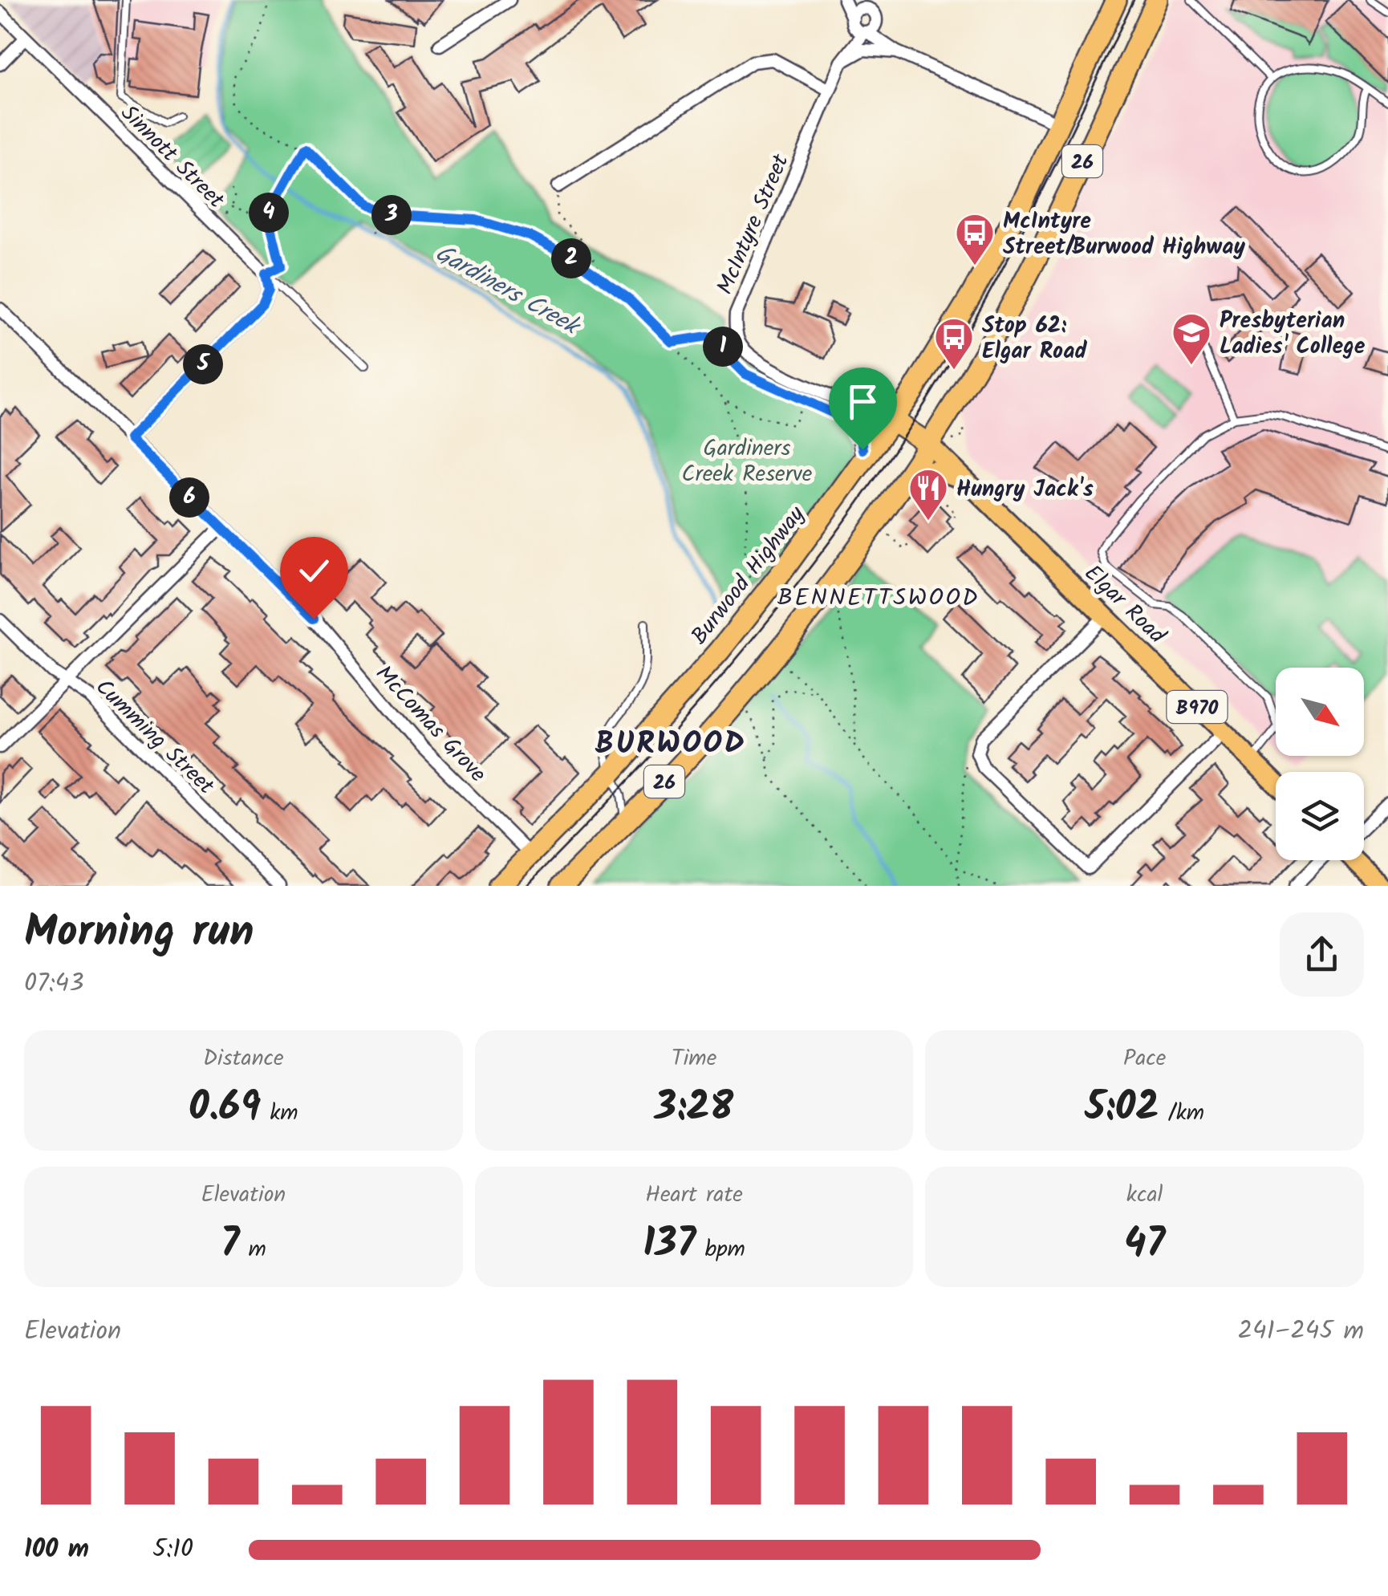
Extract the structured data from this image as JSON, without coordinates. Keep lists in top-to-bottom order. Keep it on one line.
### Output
{"streets":{"highway":["26","Burwood Highway"],"main road":["Elgar Road","B970"],"street":["Sinnott Street","McIntyre Street","McComas Grove","Cumming Street"]},"crossings":[["26","Elgar Road"],["McIntyre Street","Burwood Highway"],["Burwood Highway","McComas Grove"]],"districts":["BENNETTSWOOD","BURWOOD"],"water":["Gardiners Creek"],"parks":["Gardiners Creek Reserve"],"places":{"bus stop":["McIntyre Street/Burwood Highway","Stop 62: Elgar Road"],"school or university":["Presbyterian Ladies' College"],"restaurant":["Hungry Jack's"]},"north":"bottom right","page":{"pins":["4","3","2","1","5","6"],"heading":["Morning run","07:43"],"stats":[["Distance","0.69 km"],["Time","3:28"],["Pace","5:02 /km"],["Elevation","7 m"],["Heart rate","137 bpm"],["kcal","47"]],"chart":["Elevation","241–245 m"],"list":[{"name":"100 m","note":"5:10"}]}}
